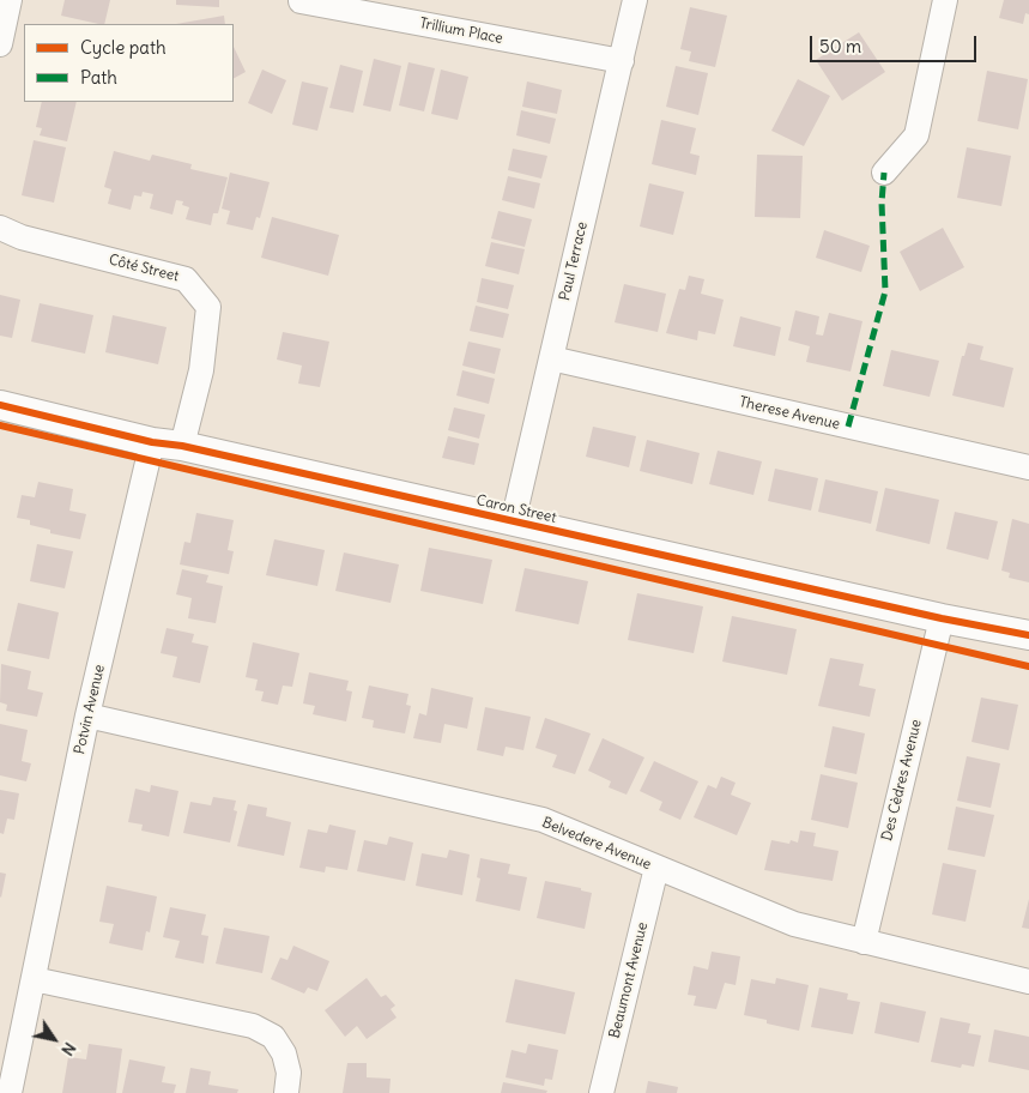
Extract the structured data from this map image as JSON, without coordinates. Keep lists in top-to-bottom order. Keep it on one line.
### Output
{"streets":{"street":["Trillium Place","Paul Terrace","Côté Street","Therese Avenue","Caron Street","Potvin Avenue","Des Cèdres Avenue","Belvedere Avenue","Beaumont Avenue"]},"crossings":[["Trillium Place","Paul Terrace"],["Paul Terrace","Therese Avenue"],["Paul Terrace","Caron Street"],["Côté Street","Caron Street"],["Caron Street","Potvin Avenue"],["Caron Street","Des Cèdres Avenue"],["Potvin Avenue","Belvedere Avenue"],["Des Cèdres Avenue","Belvedere Avenue"],["Belvedere Avenue","Beaumont Avenue"]],"legend":["Cycle path","Path"],"scale_bar":"50 m","north":"bottom right"}
